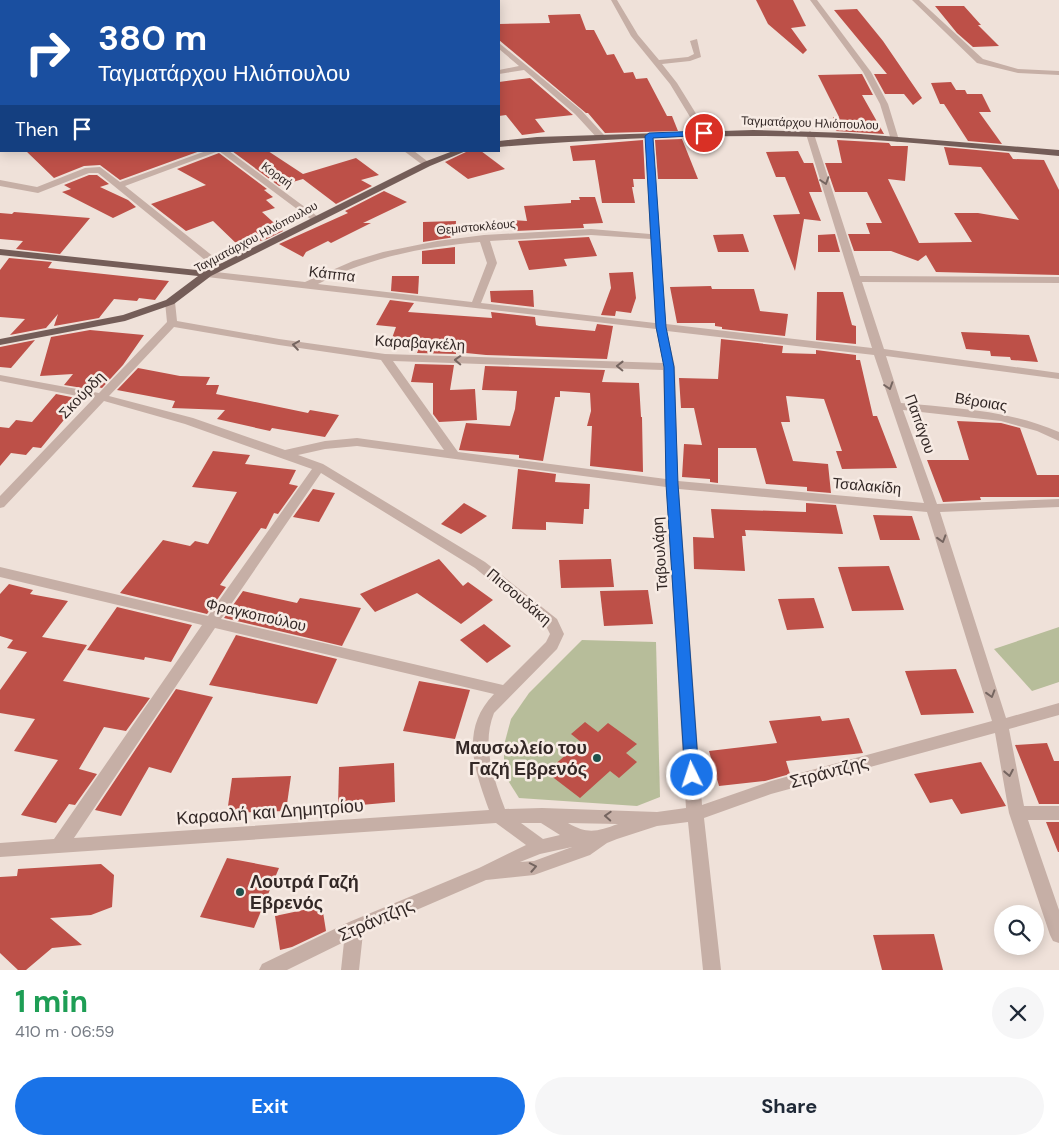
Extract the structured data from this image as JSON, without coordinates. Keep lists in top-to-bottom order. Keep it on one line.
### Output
{"streets":{"main road":["Ταγματάρχου Ηλιόπουλου","Κάππα"],"street":["Κοραή","Θεμιστοκλέους","Καραβαγκέλη","Σκούρδη","Βέροιας","Παπάγου","Τσαλακίδη","Ταβουλάρη","Πιτσουδάκη","Φραγκοπούλου","Στράντζης","Καραολή και Δημητρίου"]},"crossings":[["Ταγματάρχου Ηλιόπουλου","Κοραή"],["Ταγματάρχου Ηλιόπουλου","Κάππα"],["Ταγματάρχου Ηλιόπουλου","Παπάγου"],["Ταγματάρχου Ηλιόπουλου","Ταβουλάρη"],["Θεμιστοκλέους","Κάππα"],["Θεμιστοκλέους","Ταβουλάρη"],["Κάππα","Παπάγου"],["Κάππα","Ταβουλάρη"],["Καραβαγκέλη","Σκούρδη"],["Καραβαγκέλη","Ταβουλάρη"],["Σκούρδη","Πιτσουδάκη"],["Βέροιας","Παπάγου"],["Παπάγου","Τσαλακίδη"],["Παπάγου","Στράντζης"],["Τσαλακίδη","Ταβουλάρη"],["Τσαλακίδη","Πιτσουδάκη"],["Ταβουλάρη","Στράντζης"],["Πιτσουδάκη","Φραγκοπούλου"],["Πιτσουδάκη","Καραολή και Δημητρίου"],["Στράντζης","Καραολή και Δημητρίου"]],"one_way":["Καραβαγκέλη","Παπάγου"],"places":["Μαυσωλείο του Γαζή Εβρενός","Λουτρά Γαζή Εβρενός"],"page":{"turn":["380 m","Ταγματάρχου Ηλιόπουλου"],"then":"Then","heading":["1 min","410 m · 06:59"],"buttons":["Exit","Share"]}}
